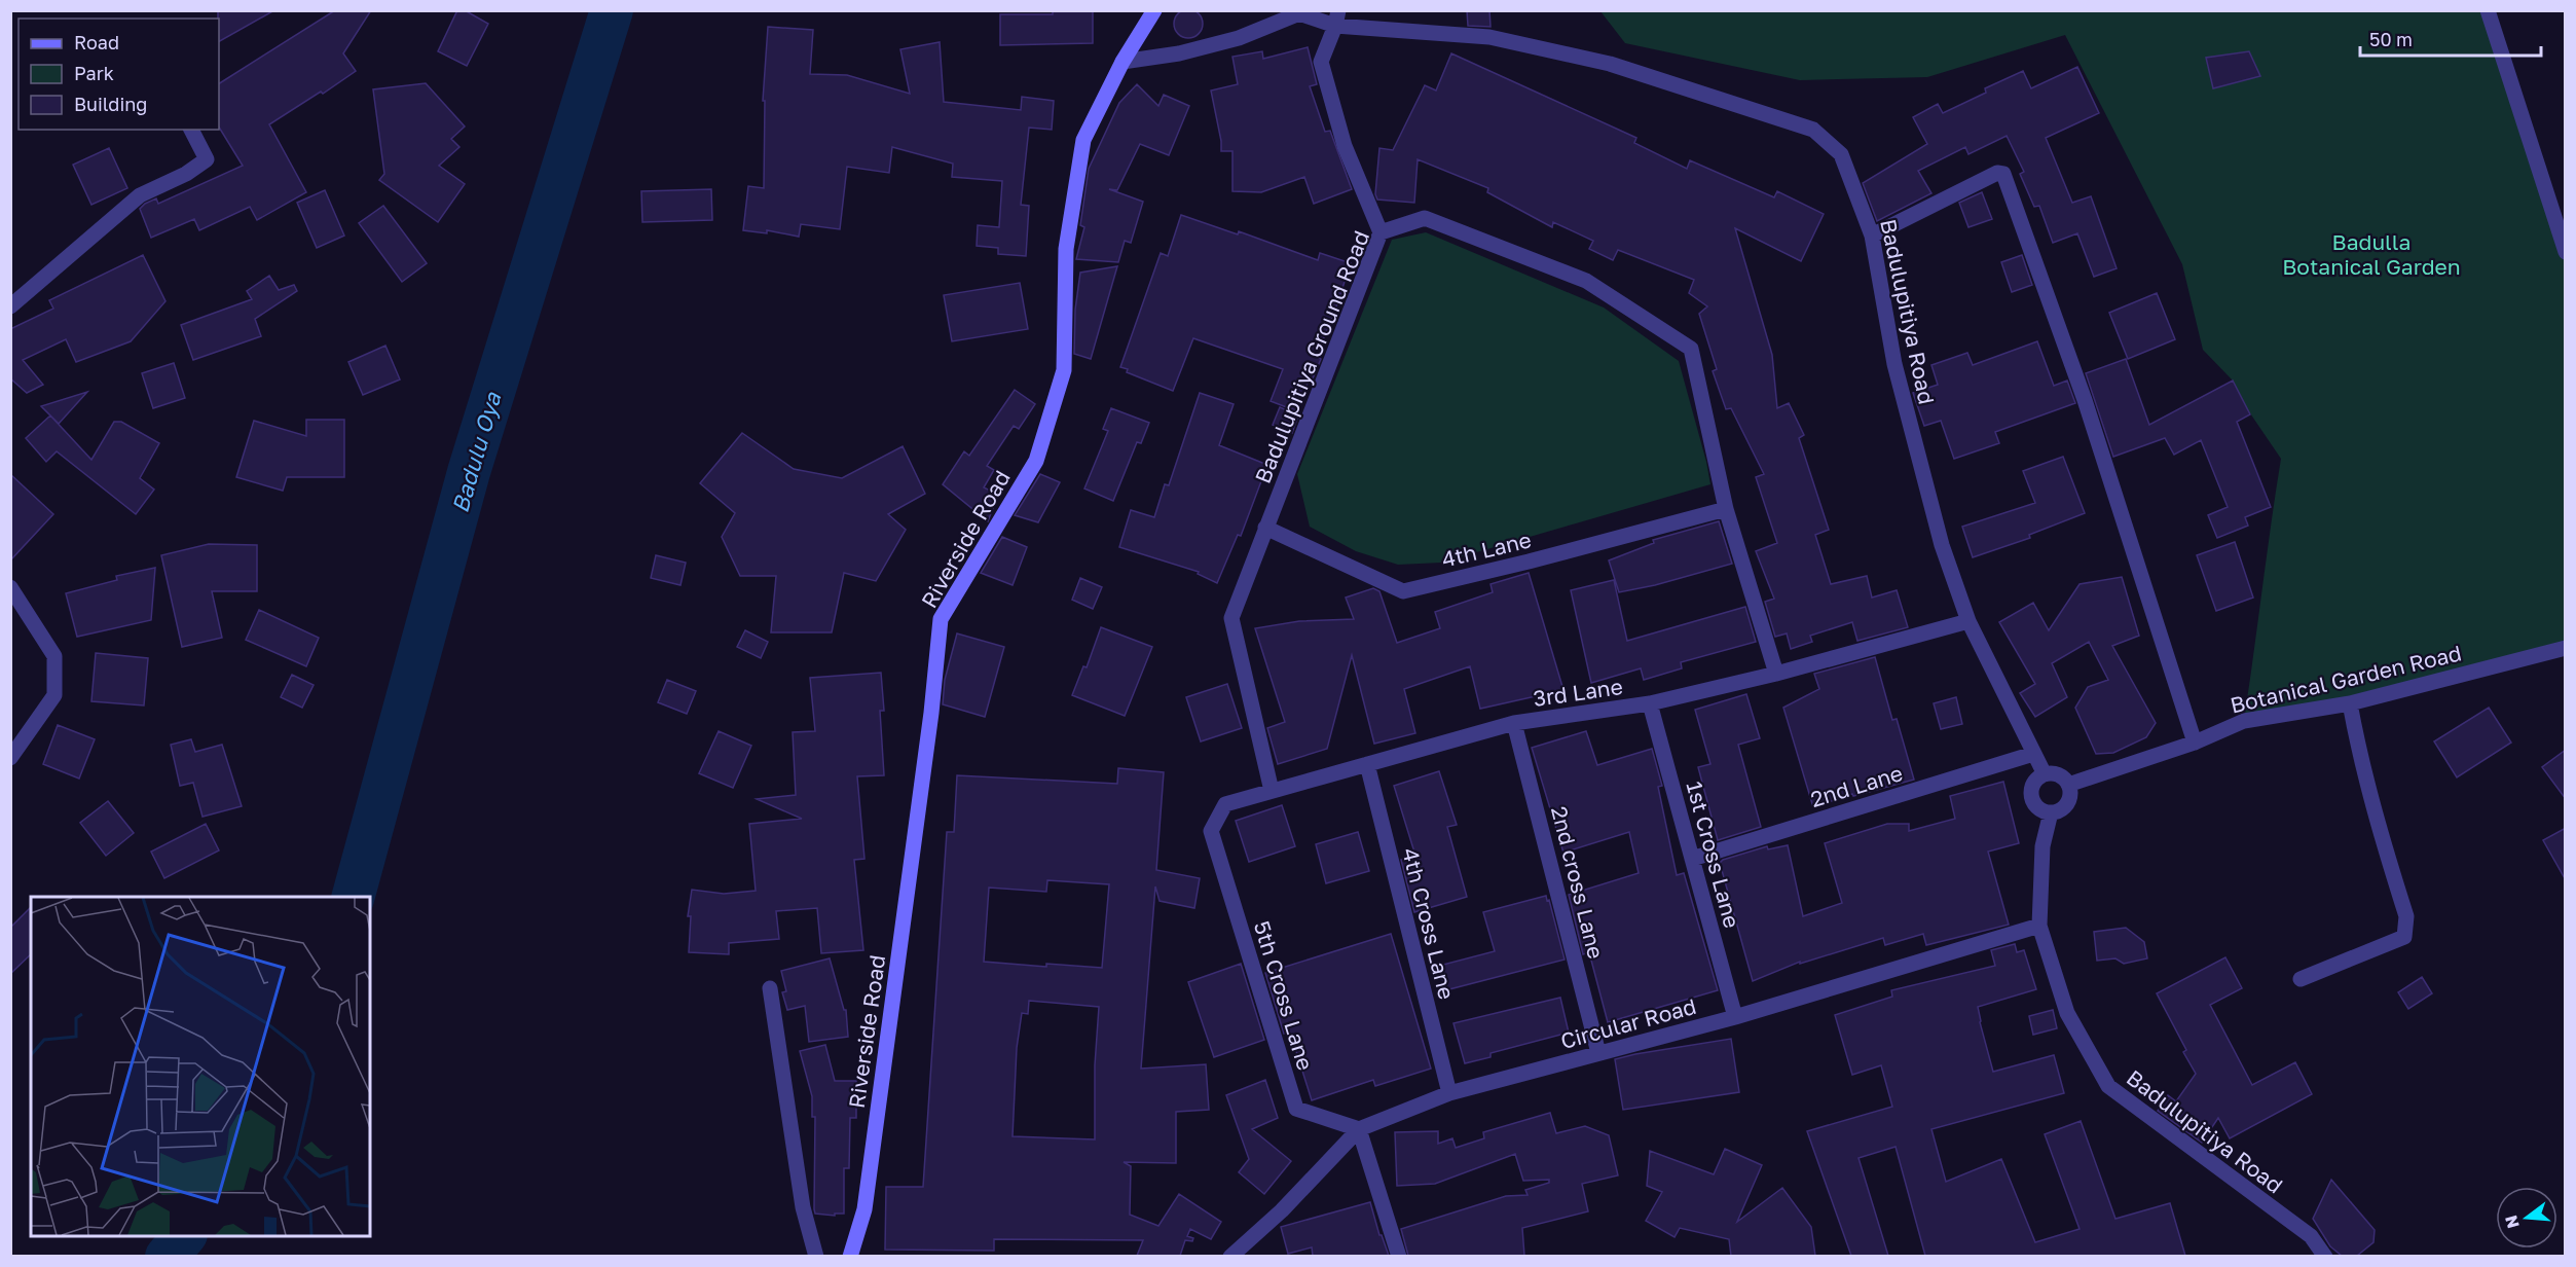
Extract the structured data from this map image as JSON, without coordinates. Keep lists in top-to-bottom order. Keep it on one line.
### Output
{"streets":{"street":["Badulupitiya Road","Badulupitiya Ground Road","Riverside Road","4th Lane","Botanical Garden Road","3rd Lane","2nd Lane","1st Cross Lane","2nd cross Lane","4th Cross Lane","5th Cross Lane","Circular Road"]},"crossings":[["Badulupitiya Road","Botanical Garden Road"],["Badulupitiya Road","3rd Lane"],["Badulupitiya Road","2nd Lane"],["Badulupitiya Road","Circular Road"],["Badulupitiya Ground Road","4th Lane"],["Badulupitiya Ground Road","3rd Lane"],["3rd Lane","1st Cross Lane"],["3rd Lane","2nd cross Lane"],["3rd Lane","4th Cross Lane"],["3rd Lane","5th Cross Lane"],["2nd Lane","1st Cross Lane"],["1st Cross Lane","Circular Road"],["2nd cross Lane","Circular Road"],["4th Cross Lane","Circular Road"],["5th Cross Lane","Circular Road"]],"water":["Badulu Oya"],"parks":["Badulla Botanical Garden"],"legend":["Road","Park","Building"],"scale_bar":"50 m","north":"left"}
